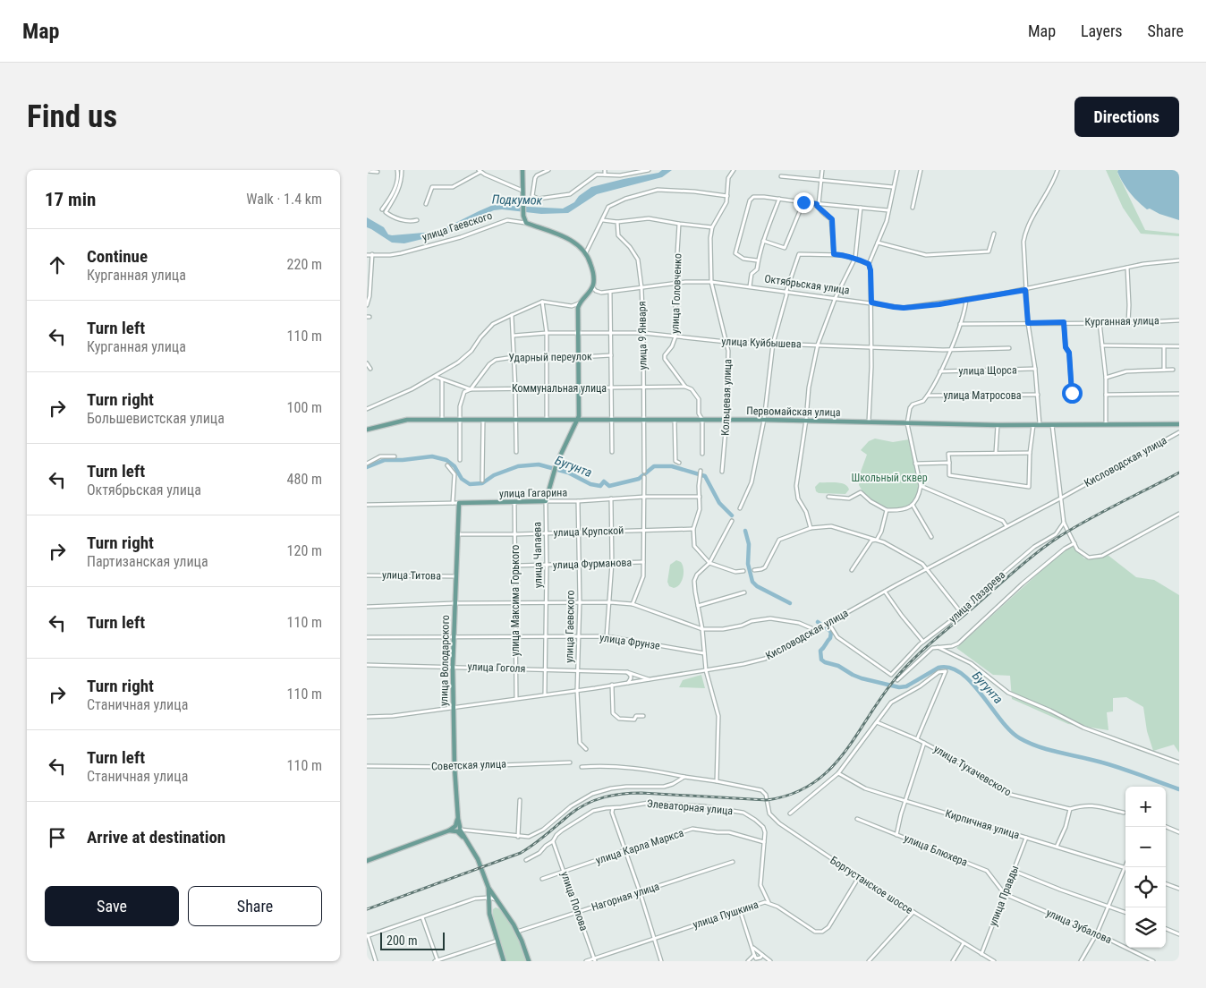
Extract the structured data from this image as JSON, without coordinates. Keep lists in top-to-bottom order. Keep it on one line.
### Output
{"streets":{"main road":["улица Гаевского","Первомайская улица","улица Гагарина","улица Чапаева","улица Володарского"],"street":["Октябрьская улица","улица Головченко","Курганная улица","улица 9 Января","улица Куйбышева","Ударный переулок","улица Щорса","Коммунальная улица","улица Матросова","Кольцевая улица","Кисловодская улица","улица Крупской","улица Фурманова","улица Титова","улица Лазарева","улица Максима Горького","улица Фрунзе","улица Гоголя","Советская улица","улица Тухачевского","Элеваторная улица","Кирпичная улица","улица Карла Маркса","улица Блюхера","Боргустанское шоссе","улица Правды","Нагорная улица","улица Попова","улица Пушкина","улица Зубалова"]},"crossings":[["улица Гаевского","Кисловодская улица"],["улица Гаевского","улица Гагарина"],["улица Гаевского","улица Крупской"],["улица Гаевского","улица Фурманова"],["улица Гаевского","улица Фрунзе"],["улица Гаевского","улица Гоголя"],["Октябрьская улица","улица Головченко"],["Октябрьская улица","улица 9 Января"],["Октябрьская улица","Кольцевая улица"],["улица Головченко","улица Куйбышева"],["улица Головченко","Коммунальная улица"],["улица Головченко","Первомайская улица"],["улица 9 Января","улица Куйбышева"],["улица 9 Января","Коммунальная улица"],["улица 9 Января","Первомайская улица"],["улица Куйбышева","Кольцевая улица"],["Ударный переулок","Коммунальная улица"],["Ударный переулок","Первомайская улица"],["Кольцевая улица","Первомайская улица"],["Первомайская улица","улица Чапаева"],["Кисловодская улица","улица Чапаева"],["Кисловодская улица","улица Лазарева"],["Кисловодская улица","улица Максима Горького"],["Кисловодская улица","улица Володарского"],["Кисловодская улица","улица Гоголя"],["улица Гагарина","улица Чапаева"],["улица Гагарина","улица Максима Горького"],["улица Гагарина","улица Володарского"],["улица Крупской","улица Чапаева"],["улица Крупской","улица Максима Горького"],["улица Крупской","улица Володарского"],["улица Чапаева","улица Фурманова"],["улица Чапаева","улица Фрунзе"],["улица Чапаева","улица Гоголя"],["улица Фурманова","улица Максима Горького"],["улица Титова","улица Володарского"],["улица Максима Горького","улица Фрунзе"],["улица Максима Горького","улица Гоголя"],["улица Фрунзе","улица Володарского"],["улица Володарского","улица Гоголя"],["улица Володарского","Советская улица"],["Элеваторная улица","улица Карла Маркса"],["Элеваторная улица","улица Попова"],["Элеваторная улица","улица Пушкина"],["Кирпичная улица","улица Правды"],["улица Карла Маркса","улица Попова"],["улица Блюхера","улица Правды"],["улица Блюхера","улица Зубалова"],["Боргустанское шоссе","улица Правды"],["Боргустанское шоссе","улица Пушкина"],["улица Правды","улица Зубалова"],["Нагорная улица","улица Попова"],["улица Попова","улица Пушкина"]],"water":["Подкумок","Бугунта"],"parks":["Школьный сквер"],"scale_bar":"200 m","page":{"header":"Map","nav":["Map","Layers","Share"],"buttons":["Directions",["Save","Share"]],"title":"Find us","heading":["17 min","Walk · 1.4 km"],"list":[["Continue","Курганная улица","220 m"],["Turn left","Курганная улица","110 m"],["Turn right","Большевистская улица","100 m"],["Turn left","Октябрьская улица","480 m"],["Turn right","Партизанская улица","120 m"],["Turn left","110 m"],["Turn right","Станичная улица","110 m"],["Turn left","Станичная улица","110 m"],"Arrive at destination"],"map_buttons":["+","−"],"scale":"200 m"}}
